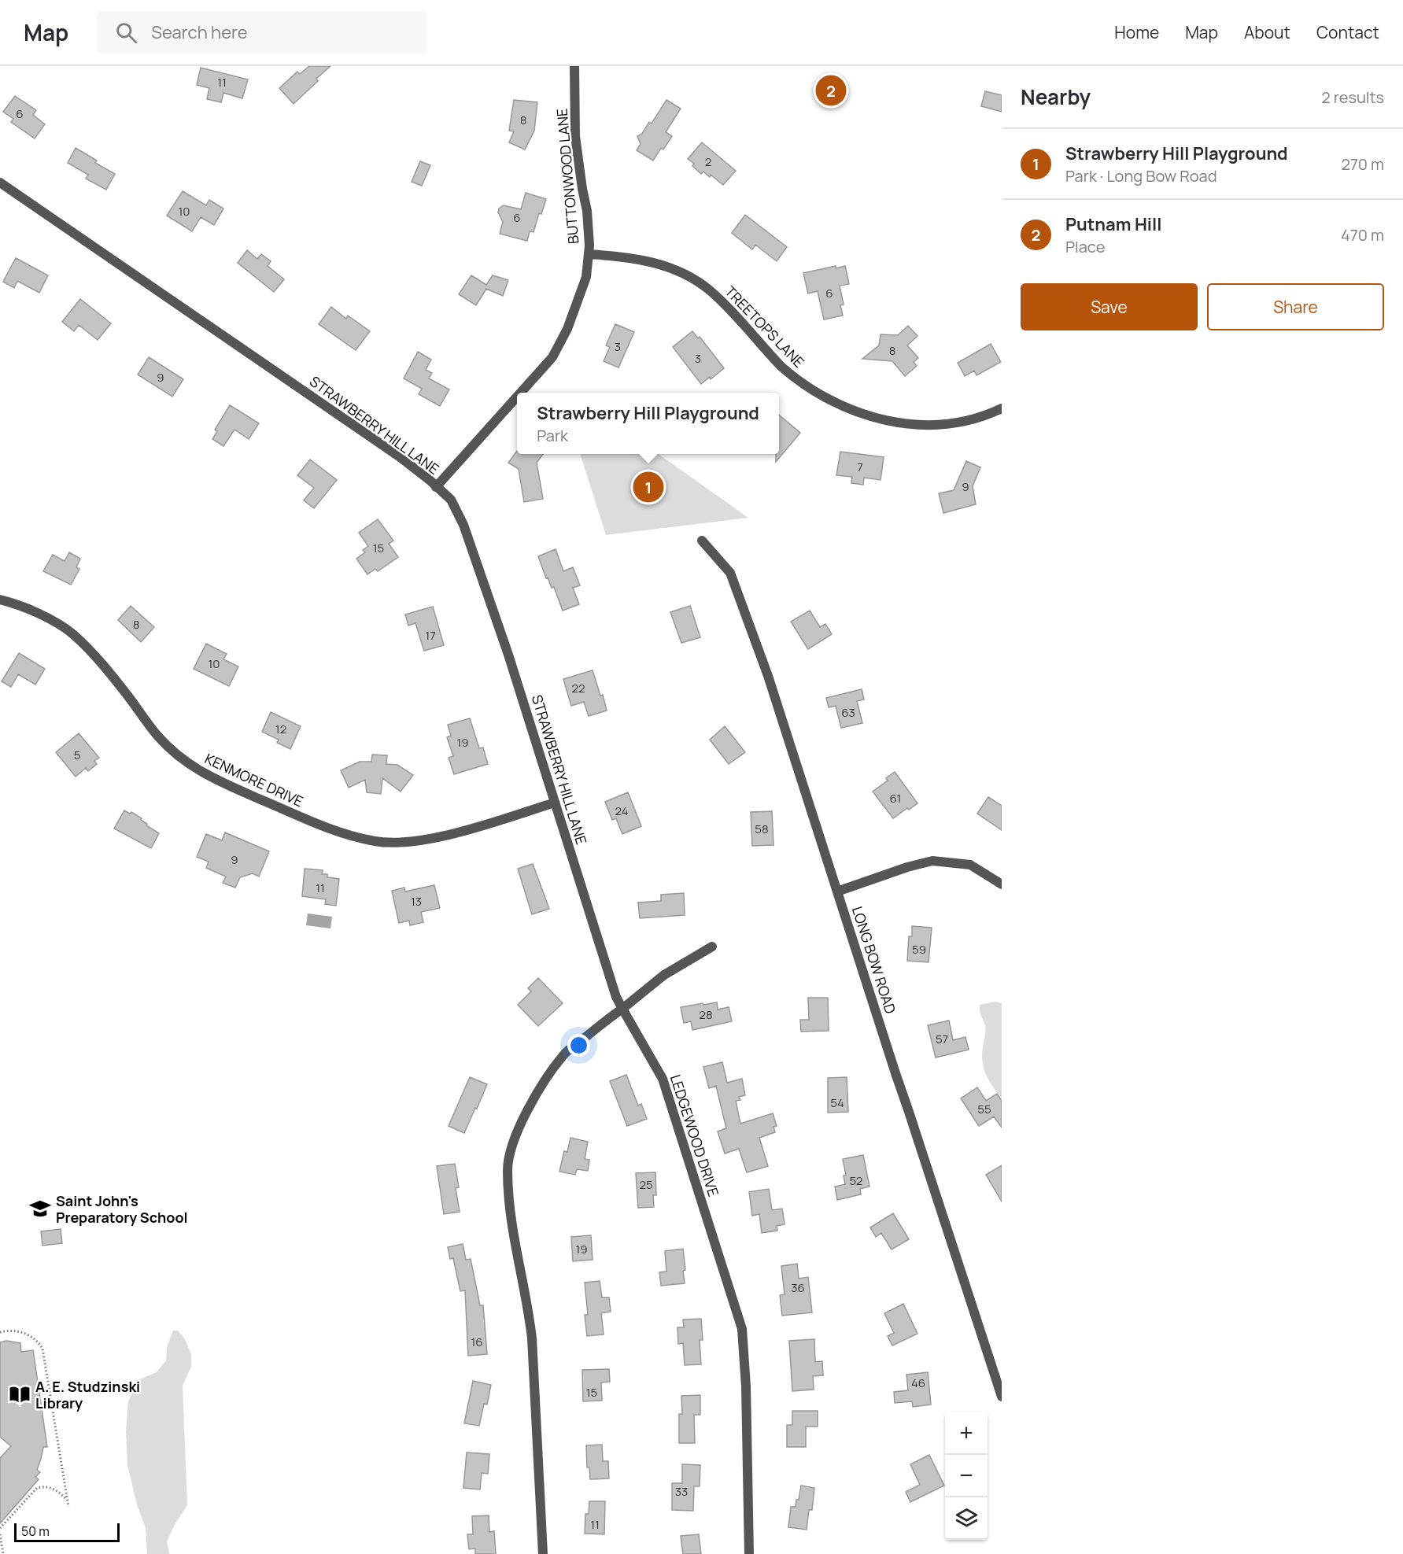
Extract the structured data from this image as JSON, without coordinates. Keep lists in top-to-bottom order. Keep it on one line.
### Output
{"streets":{"street":["BUTTONWOOD LANE","TREETOPS LANE","STRAWBERRY HILL LANE","KENMORE DRIVE","LONG BOW ROAD","LEDGEWOOD DRIVE"]},"crossings":[["BUTTONWOOD LANE","TREETOPS LANE"],["BUTTONWOOD LANE","STRAWBERRY HILL LANE"],["STRAWBERRY HILL LANE","KENMORE DRIVE"],["STRAWBERRY HILL LANE","LEDGEWOOD DRIVE"]],"places":{"school or university":["Saint John's Preparatory School"],"library":["A. E. Studzinski Library"]},"house_numbers":["11","6","8","2","10","6","6","3","8","3","9","7","9","15","8","17","10","22","63","12","19","5","61","24","58","9","11","13","59","28","57","54","55","52","25","19","36","16","46","15","33","11"],"scale_bar":"50 m","page":{"header":"Map","search":"Search here","nav":["Home","Map","About","Contact"],"heading":["Nearby","2 results"],"pins":["2","1"],"list":[{"mark":"1","name":"Strawberry Hill Playground","note":"Park · Long Bow Road","value":"270 m"},{"mark":"2","name":"Putnam Hill","note":"Place","value":"470 m"}],"buttons":["Save","Share"],"popup":["Strawberry Hill Playground","Park"],"map_buttons":["+","−"],"scale":"50 m"}}
